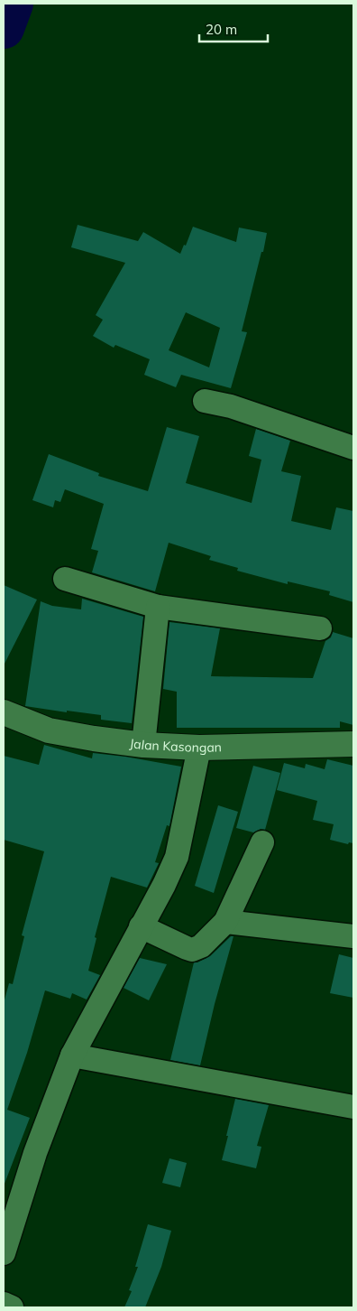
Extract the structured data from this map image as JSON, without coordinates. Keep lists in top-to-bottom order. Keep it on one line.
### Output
{"streets":{"main road":["Jalan Kasongan"]},"scale_bar":"20 m"}
